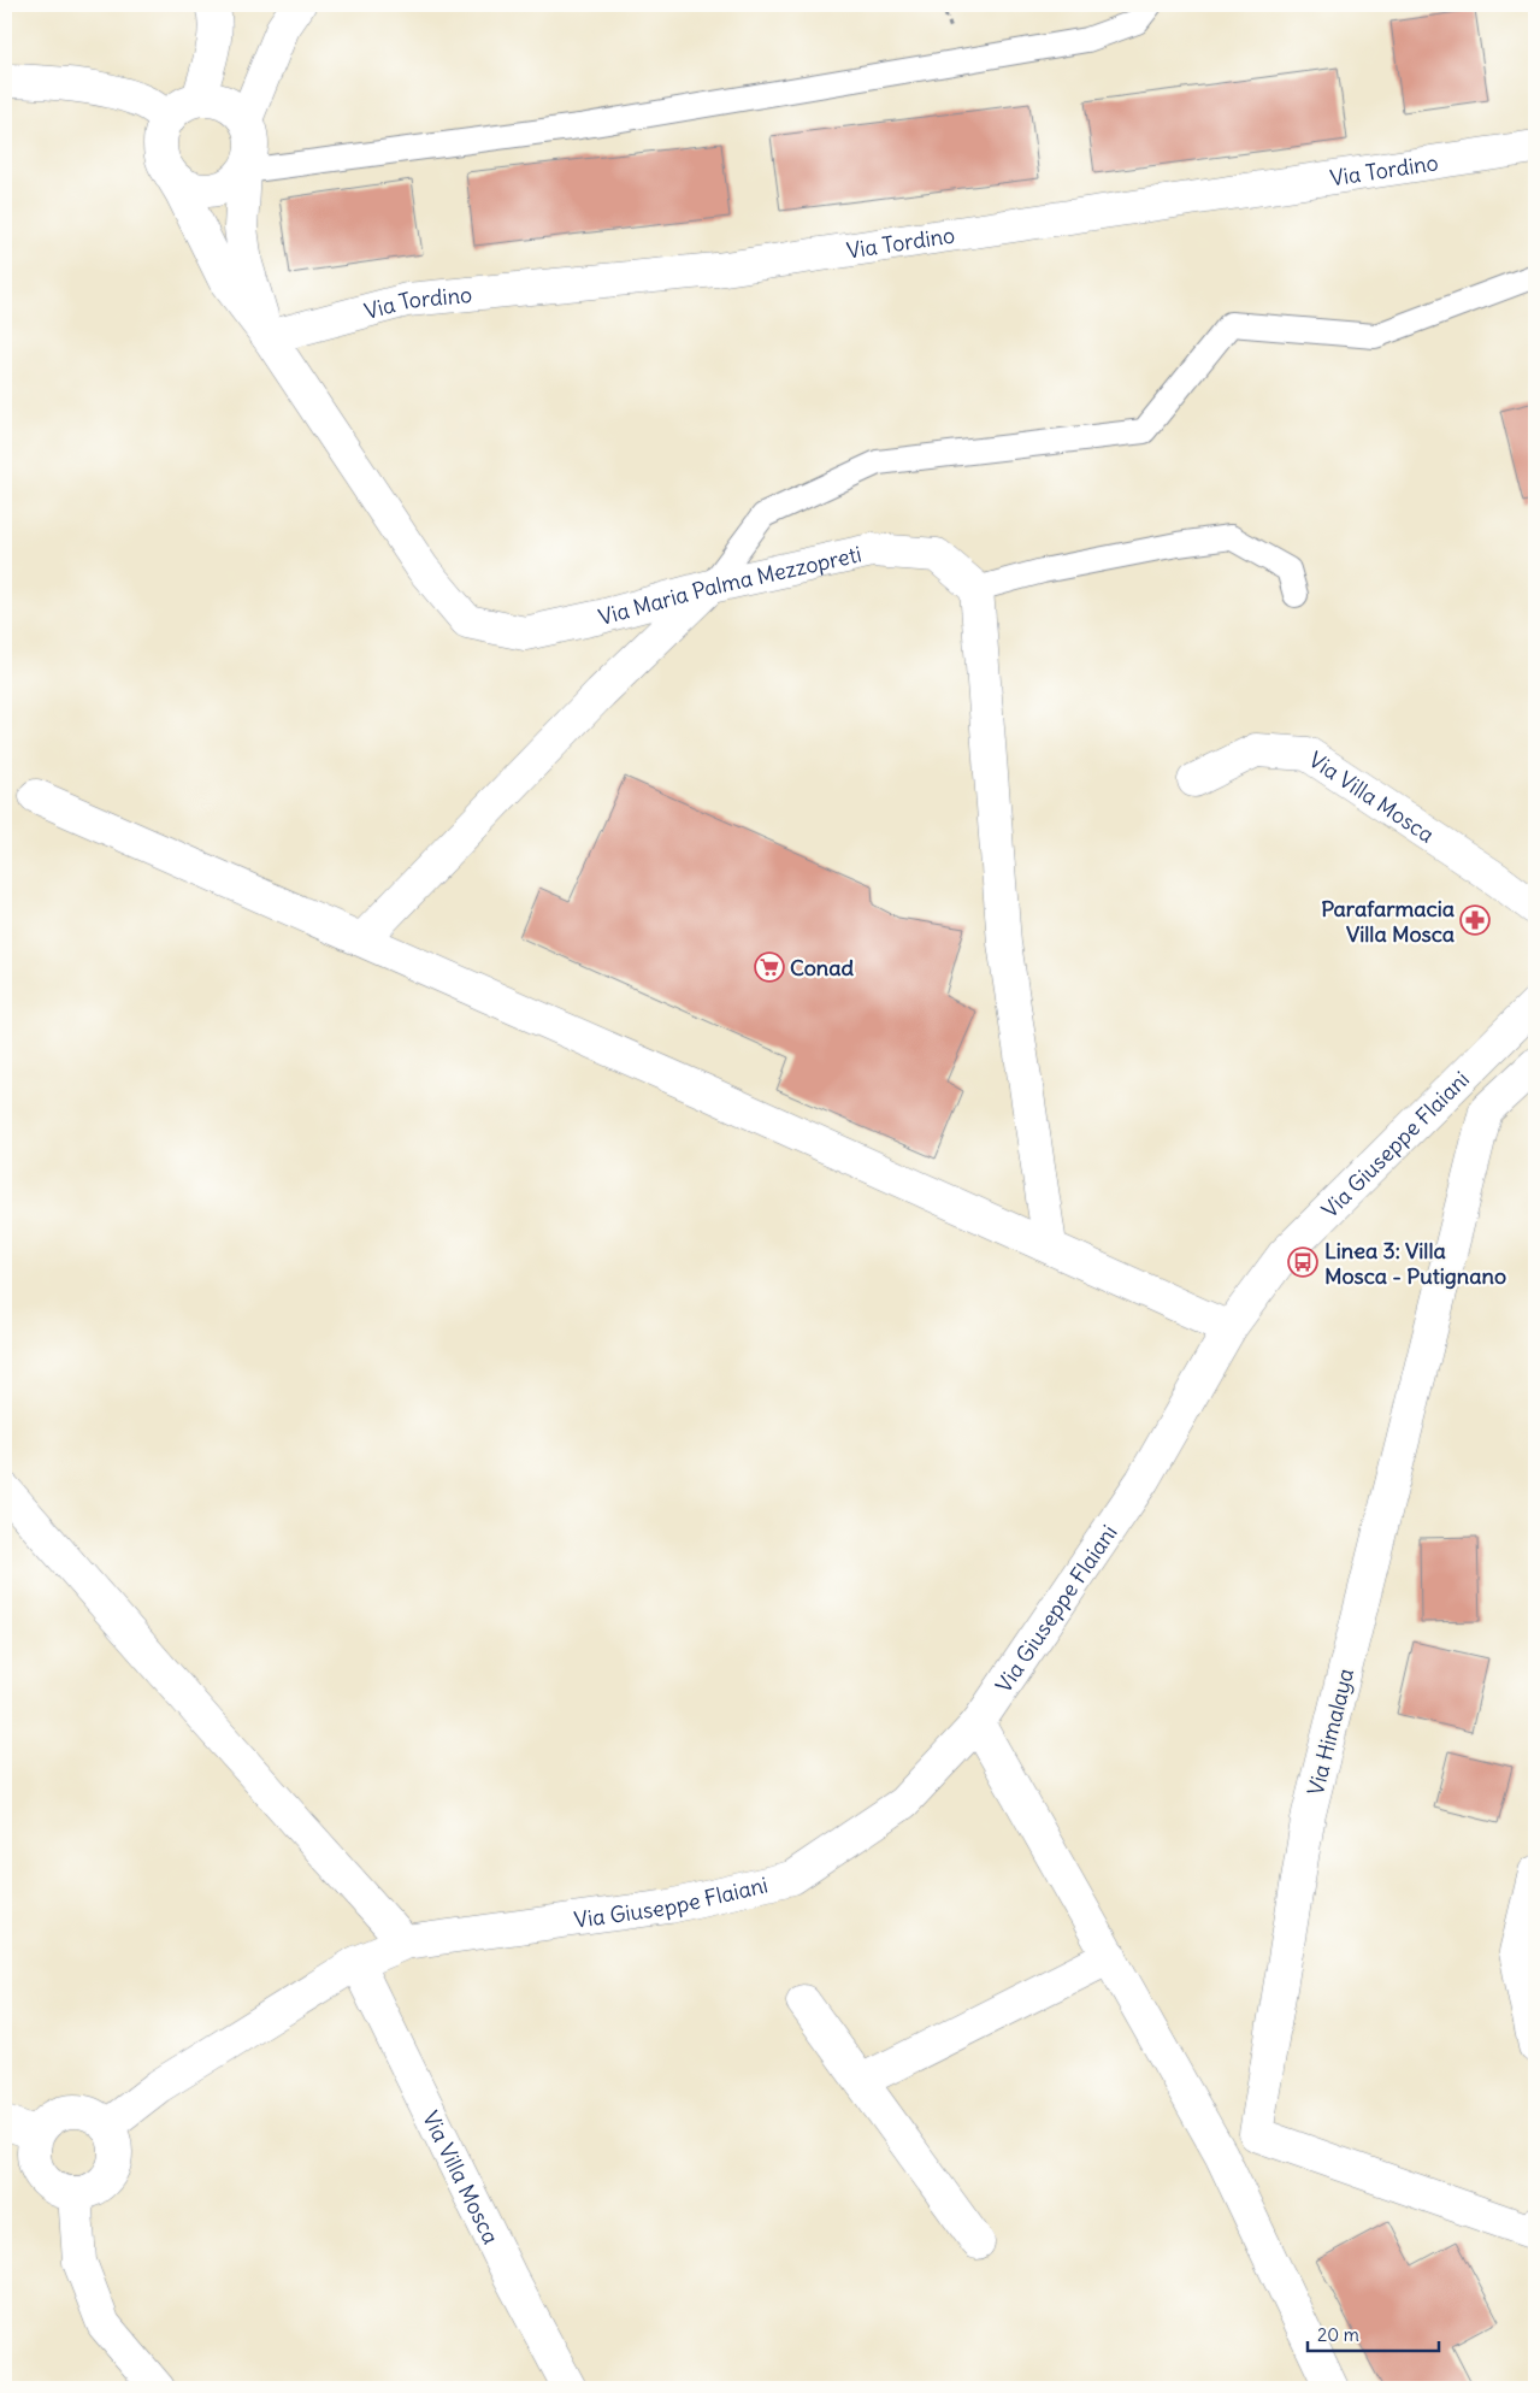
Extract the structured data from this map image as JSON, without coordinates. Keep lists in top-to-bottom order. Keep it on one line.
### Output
{"streets":{"street":["Via Tordino","Via Maria Palma Mezzopreti","Via Villa Mosca","Via Giuseppe Flaiani","Via Himalaya"]},"crossings":[["Via Tordino","Via Maria Palma Mezzopreti"]],"places":{"pharmacy":["Parafarmacia Villa Mosca"],"supermarket":["Conad"],"bus stop":["Linea 3: Villa Mosca - Putignano"]},"scale_bar":"20 m"}
